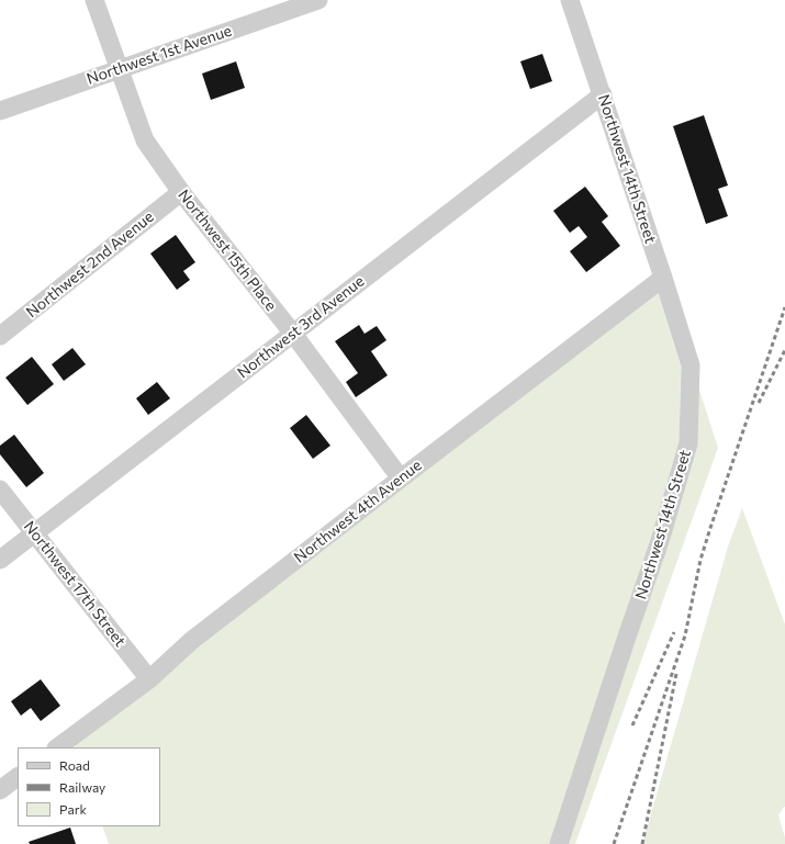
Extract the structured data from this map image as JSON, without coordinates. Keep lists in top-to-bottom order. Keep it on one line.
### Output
{"streets":{"street":["Northwest 1st Avenue","Northwest 14th Street","Northwest 15th Place","Northwest 2nd Avenue","Northwest 3rd Avenue","Northwest 4th Avenue","Northwest 17th Street"]},"crossings":[["Northwest 1st Avenue","Northwest 15th Place"],["Northwest 14th Street","Northwest 3rd Avenue"],["Northwest 14th Street","Northwest 4th Avenue"],["Northwest 15th Place","Northwest 2nd Avenue"],["Northwest 15th Place","Northwest 3rd Avenue"],["Northwest 15th Place","Northwest 4th Avenue"],["Northwest 3rd Avenue","Northwest 17th Street"],["Northwest 4th Avenue","Northwest 17th Street"]],"legend":["Road","Railway","Park"]}
